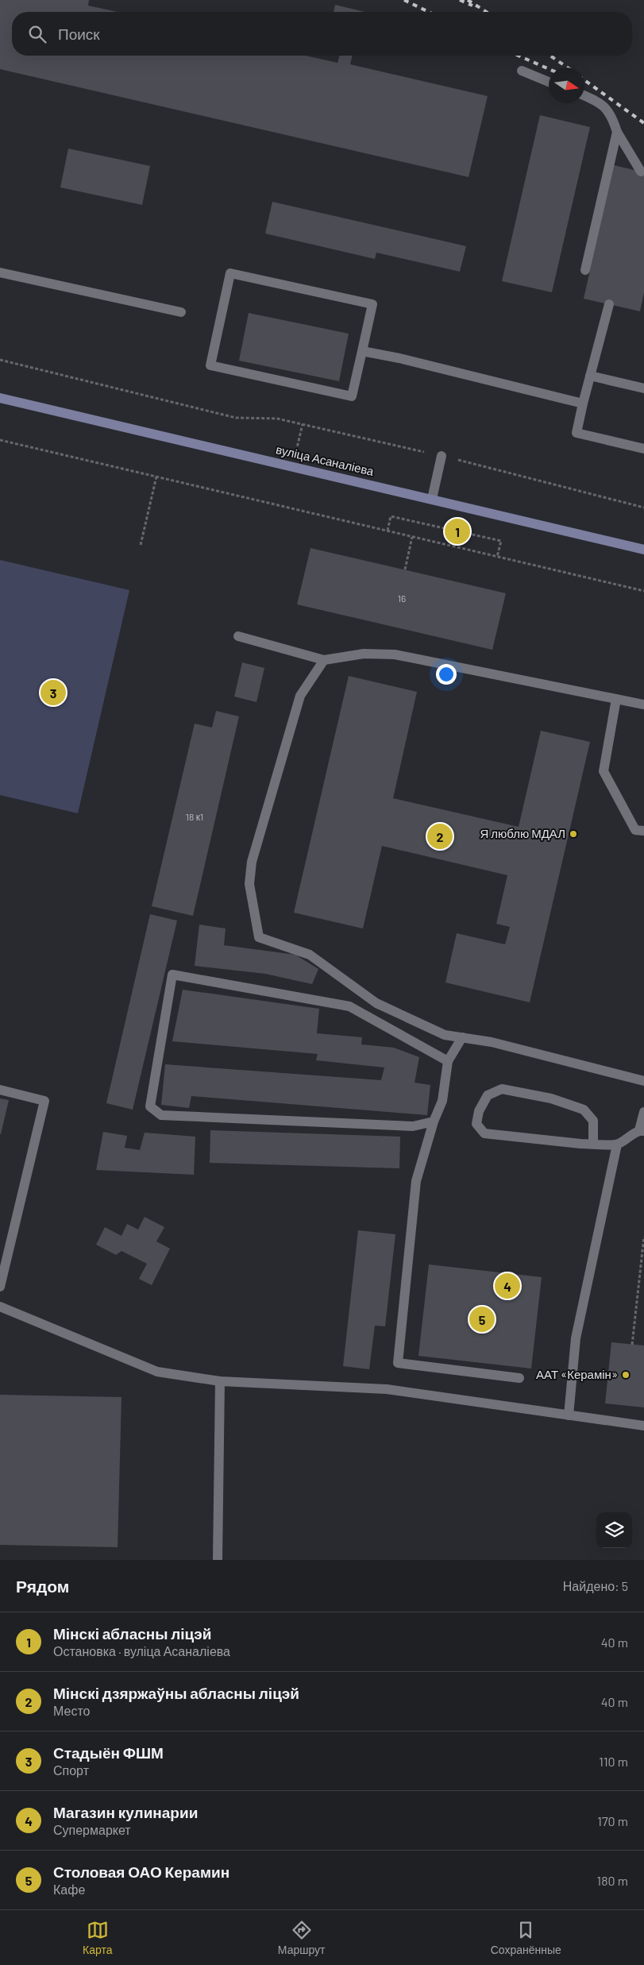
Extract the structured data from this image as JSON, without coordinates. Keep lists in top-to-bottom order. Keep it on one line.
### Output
{"streets":{"street":["вуліца Асаналіева"]},"places":["Я люблю МДАЛ","ААТ «Керамін»"],"house_numbers":["16","18 к1"],"north":"right","page":{"search":"Поиск","pins":["1","3","2","4","5"],"heading":["Рядом","Найдено: 5"],"list":[{"mark":"1","name":"Мінскі абласны ліцэй","note":"Остановка · вуліца Асаналіева","value":"40 m"},{"mark":"2","name":"Мінскі дзяржаўны абласны ліцэй","note":"Место","value":"40 m"},{"mark":"3","name":"Стадыён ФШМ","note":"Спорт","value":"110 m"},{"mark":"4","name":"Магазин кулинарии","note":"Супермаркет","value":"170 m"},{"mark":"5","name":"Столовая ОАО Керамин","note":"Кафе","value":"180 m"}],"nav":["Карта","Маршрут","Сохранённые"]}}
